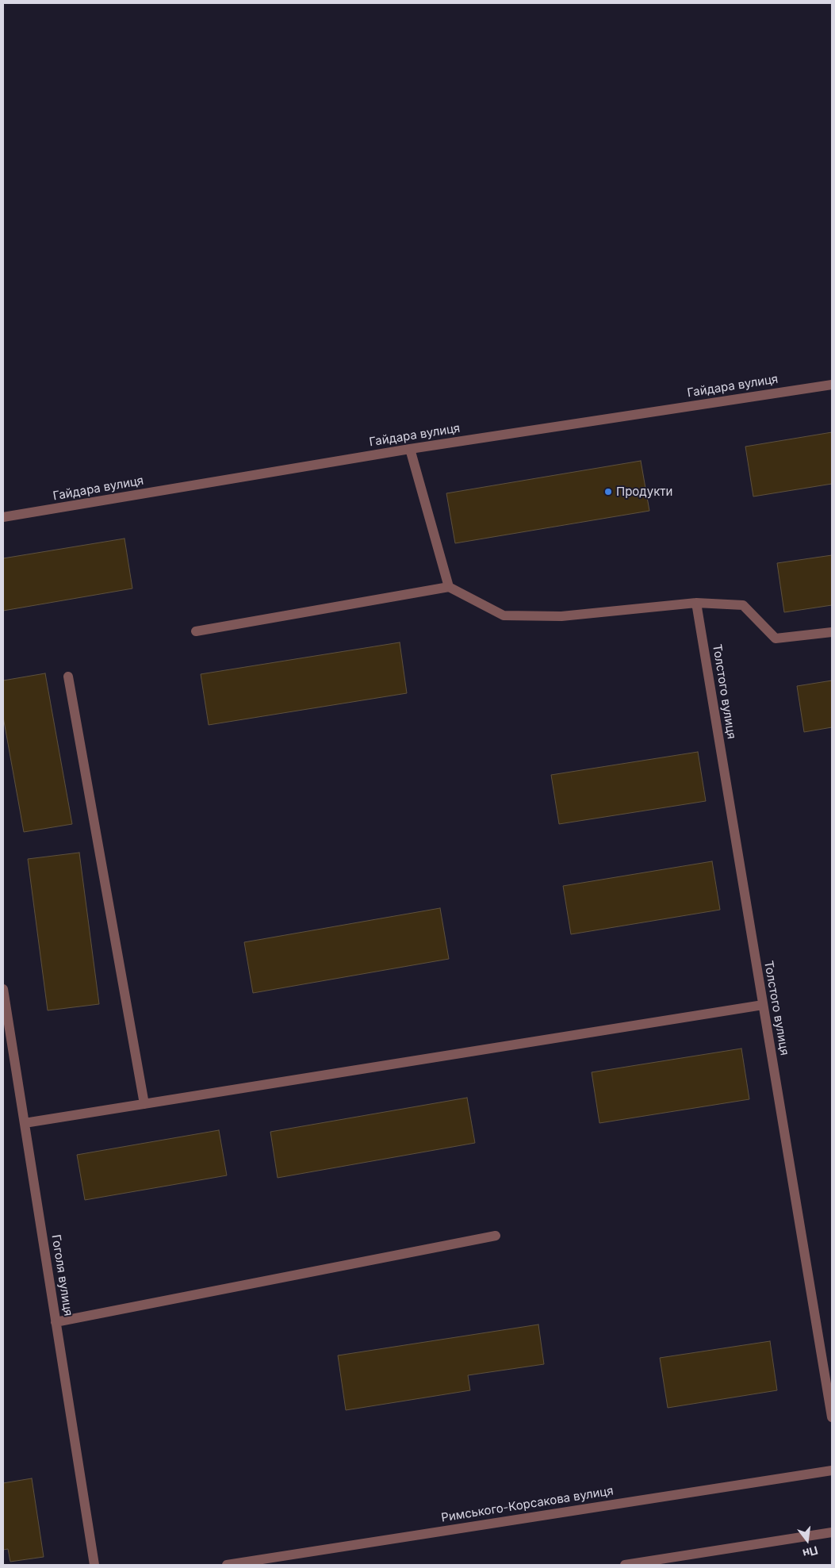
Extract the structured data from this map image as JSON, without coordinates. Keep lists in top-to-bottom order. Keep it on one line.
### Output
{"streets":{"street":["Гайдара вулиця","Толстого вулиця","Гоголя вулиця","Римського-Корсакова вулиця"]},"places":["Продукти"],"north":"bottom"}
